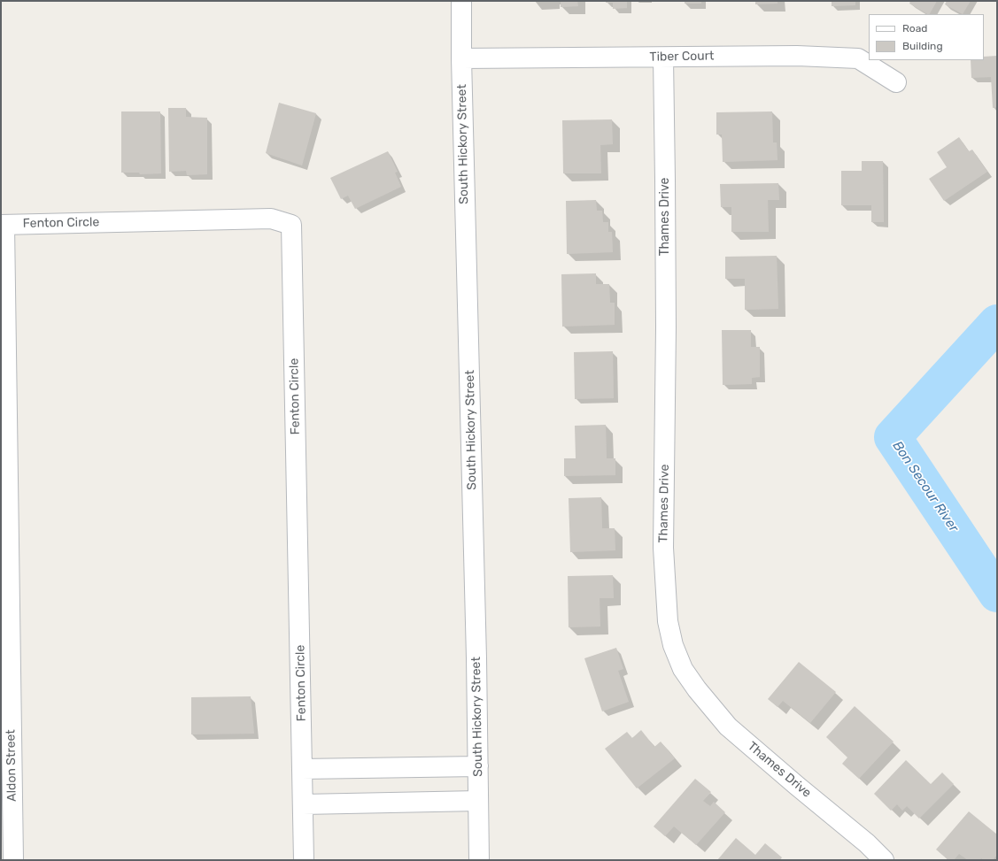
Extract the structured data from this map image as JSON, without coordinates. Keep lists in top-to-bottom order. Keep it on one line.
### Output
{"streets":{"street":["Tiber Court","South Hickory Street","Thames Drive","Fenton Circle","Aldon Street"]},"crossings":[["Tiber Court","South Hickory Street"],["Tiber Court","Thames Drive"],["Fenton Circle","Aldon Street"]],"water":["Bon Secour River"],"legend":["Road","Building"]}
